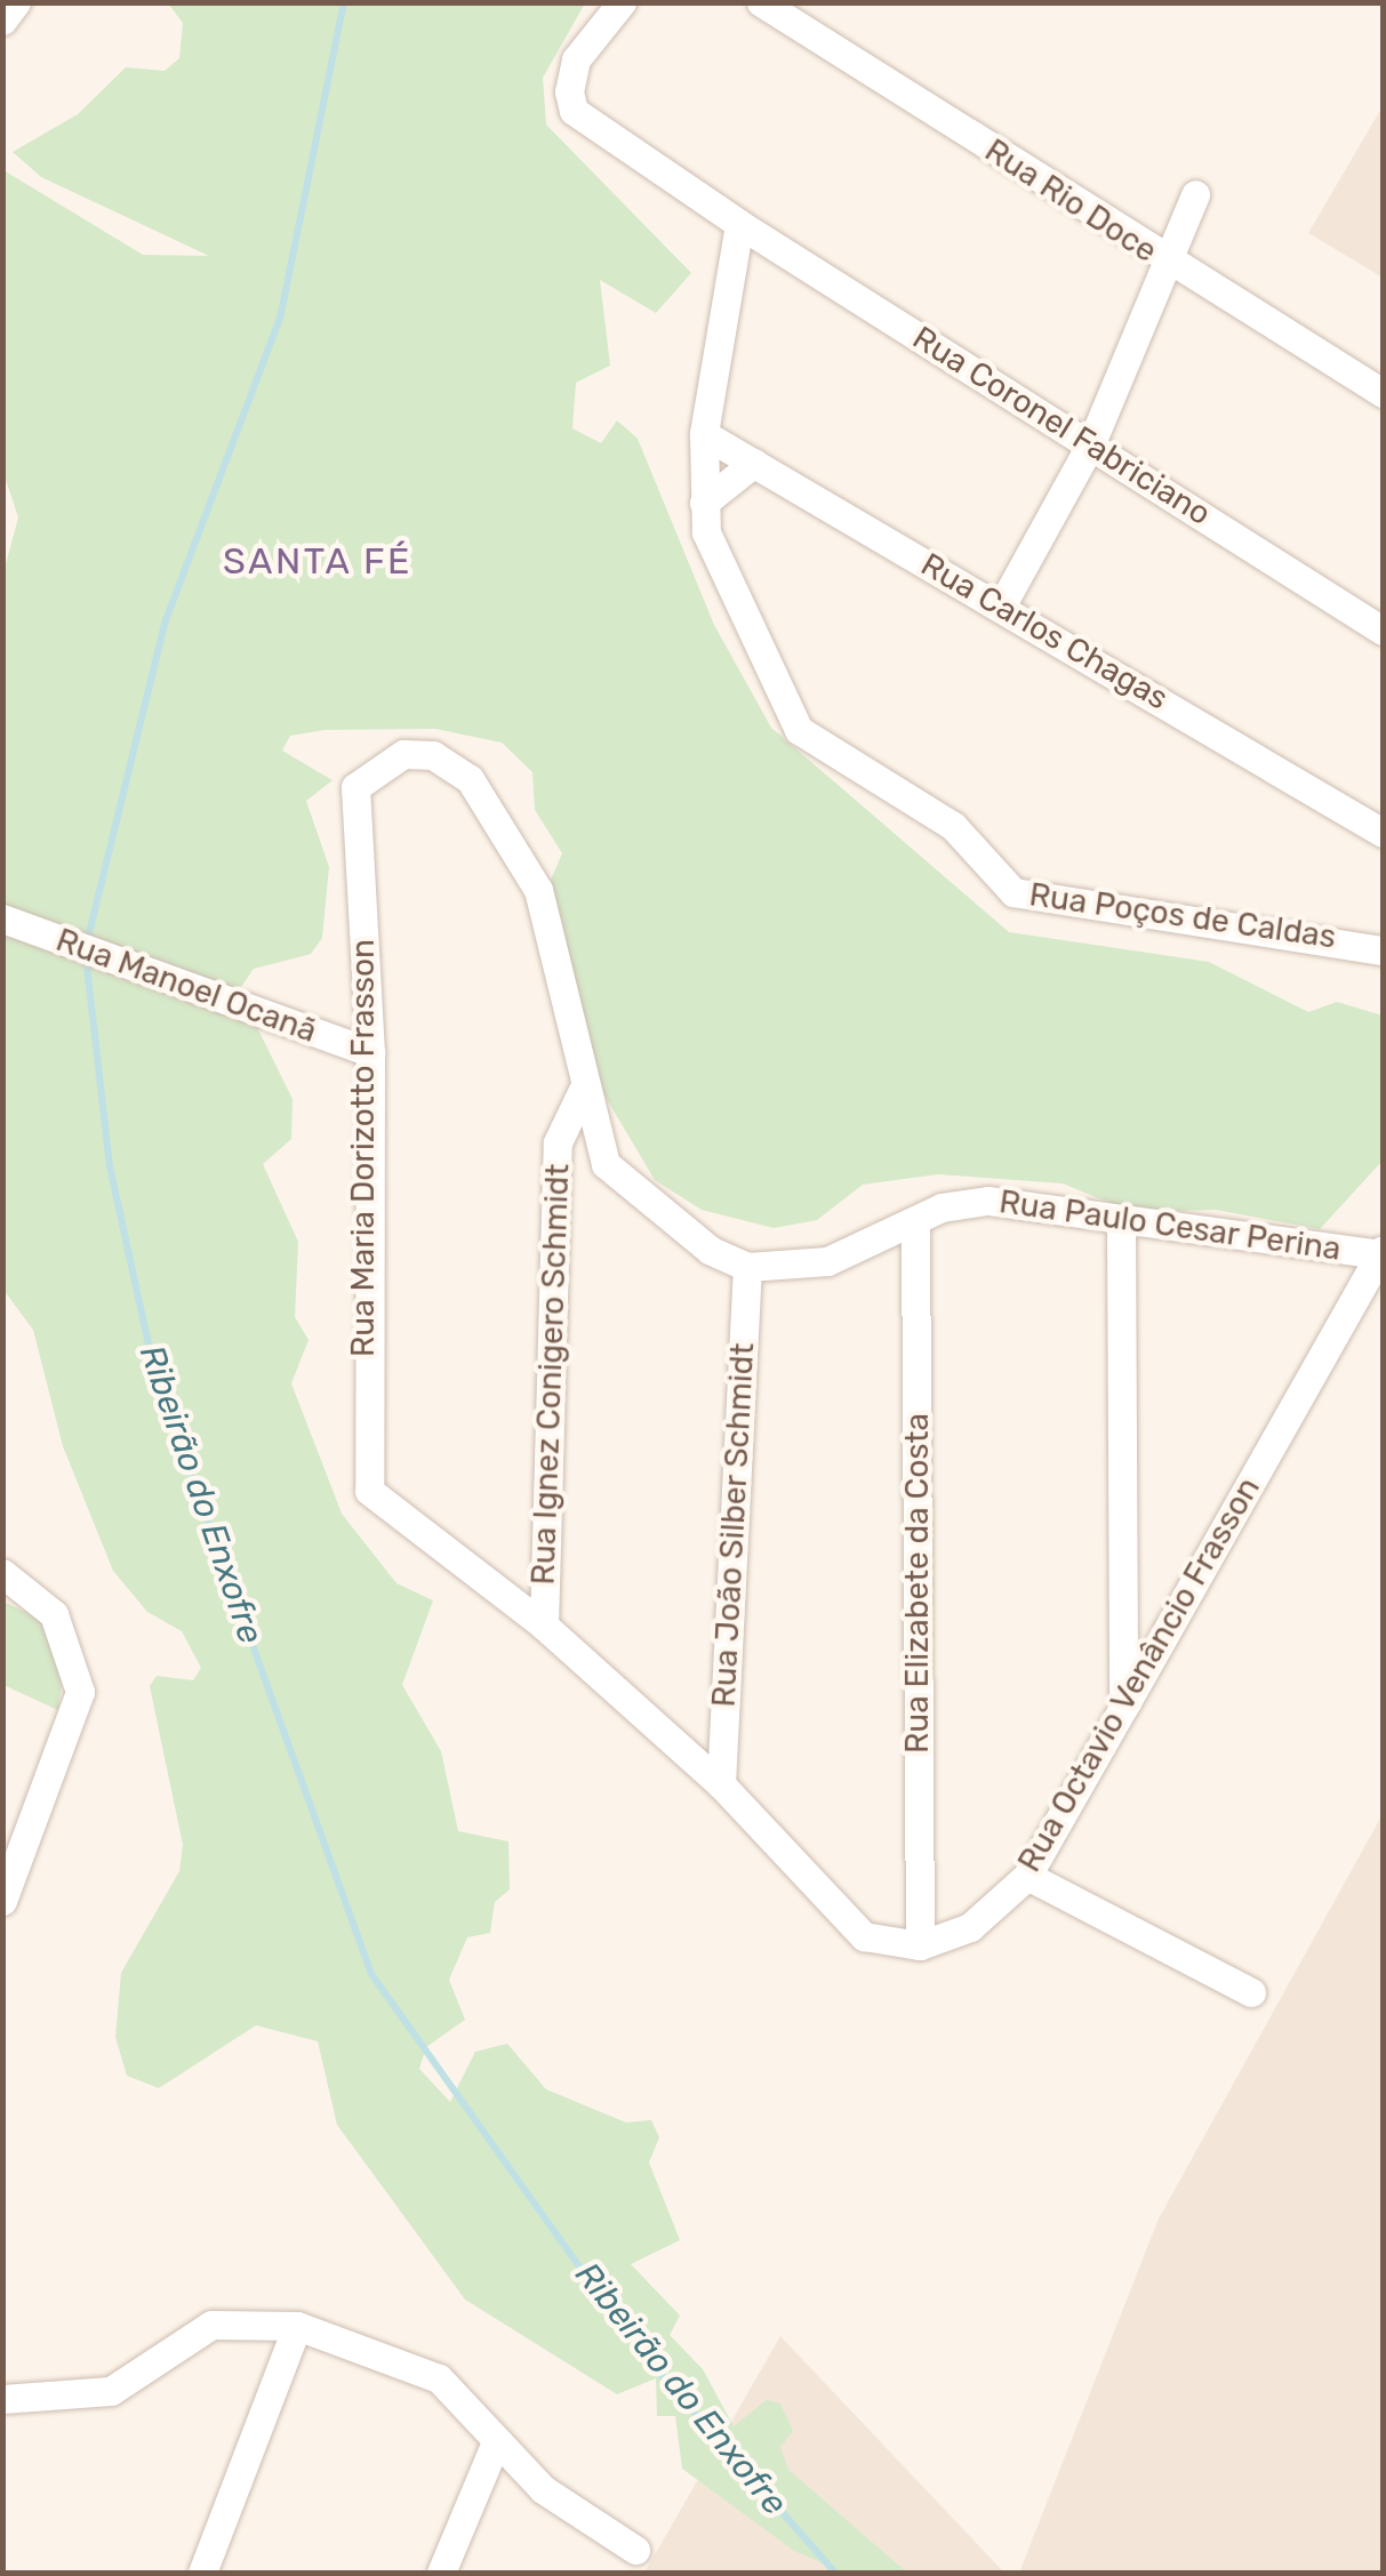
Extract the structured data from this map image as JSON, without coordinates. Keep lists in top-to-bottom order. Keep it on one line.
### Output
{"streets":{"street":["Rua Rio Doce","Rua Coronel Fabriciano","Rua Carlos Chagas","Rua Poços de Caldas","Rua Manoel Ocanã","Rua Maria Dorizotto Frasson","Rua Paulo Cesar Perina","Rua Ignez Conigero Schmidt","Rua João Silber Schmidt","Rua Elizabete da Costa","Rua Octavio Venâncio Frasson"]},"crossings":[["Rua Coronel Fabriciano","Rua Poços de Caldas"],["Rua Carlos Chagas","Rua Poços de Caldas"],["Rua Manoel Ocanã","Rua Maria Dorizotto Frasson"],["Rua Maria Dorizotto Frasson","Rua Ignez Conigero Schmidt"],["Rua Maria Dorizotto Frasson","Rua Octavio Venâncio Frasson"],["Rua Paulo Cesar Perina","Rua João Silber Schmidt"],["Rua Paulo Cesar Perina","Rua Elizabete da Costa"],["Rua Paulo Cesar Perina","Rua Octavio Venâncio Frasson"],["Rua Ignez Conigero Schmidt","Rua Octavio Venâncio Frasson"],["Rua João Silber Schmidt","Rua Octavio Venâncio Frasson"],["Rua Elizabete da Costa","Rua Octavio Venâncio Frasson"]],"districts":["SANTA FÉ"],"water":["Ribeirão do Enxofre"]}
